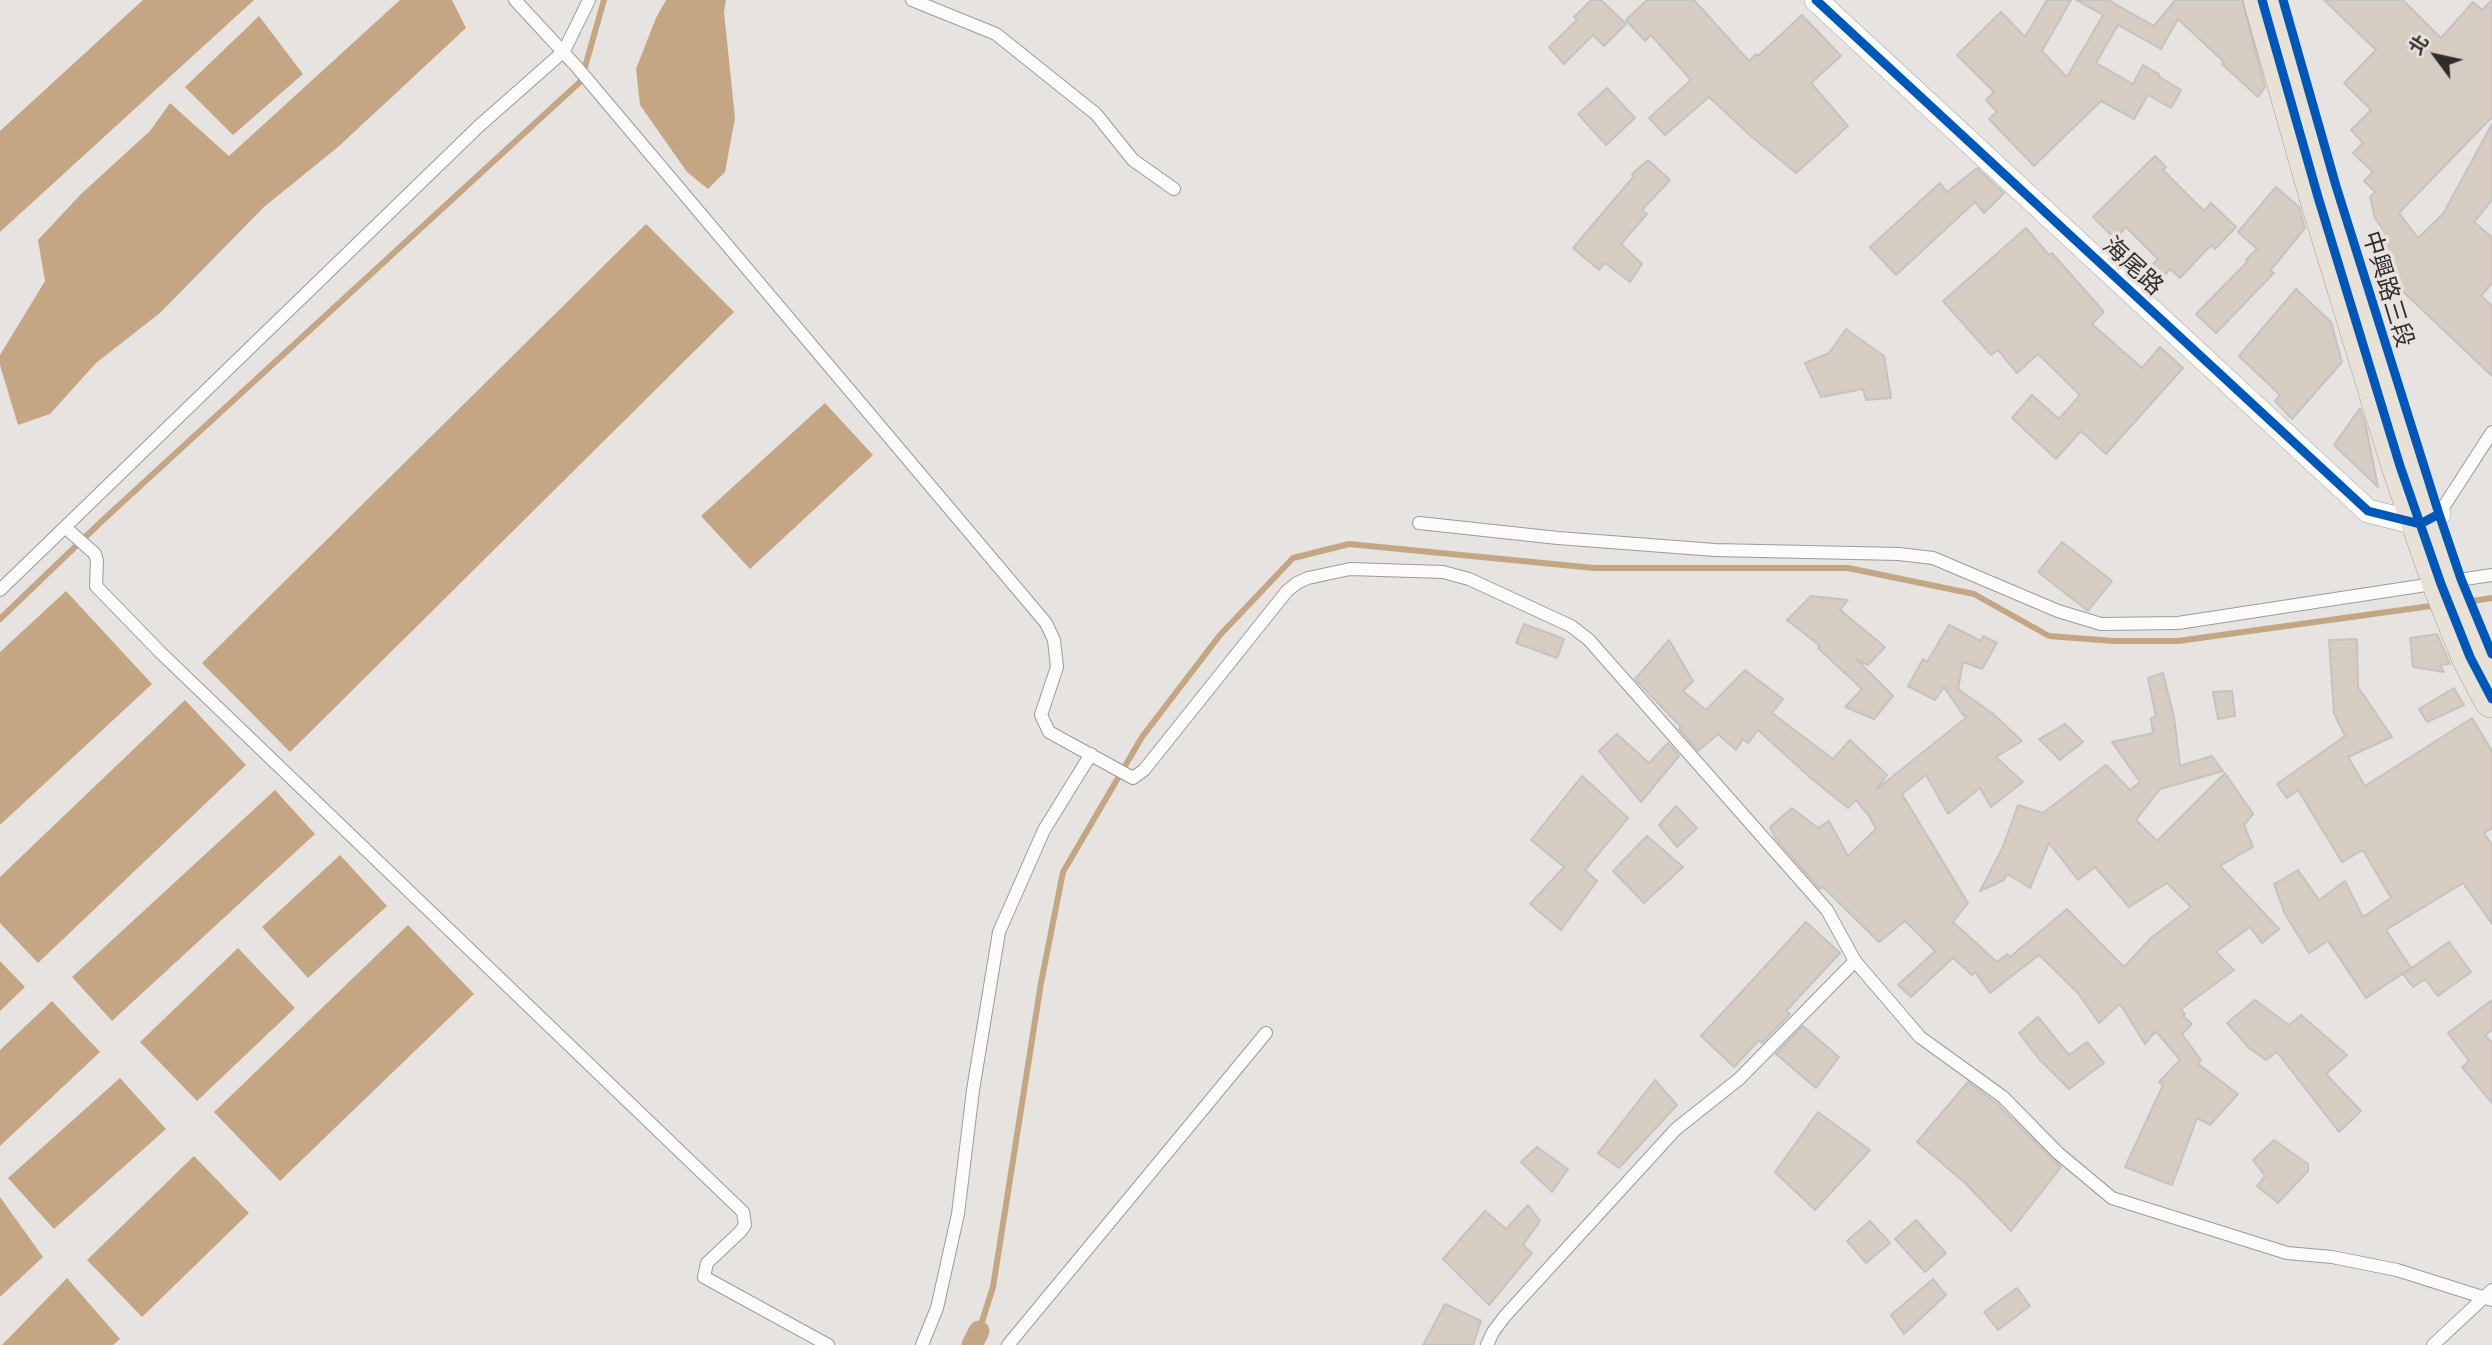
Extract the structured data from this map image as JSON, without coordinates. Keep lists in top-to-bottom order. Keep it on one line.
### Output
{"streets":{"main road":["中興路三段"],"street":["海尾路"]},"crossings":[["海尾路","中興路三段"]],"north":"top left"}
